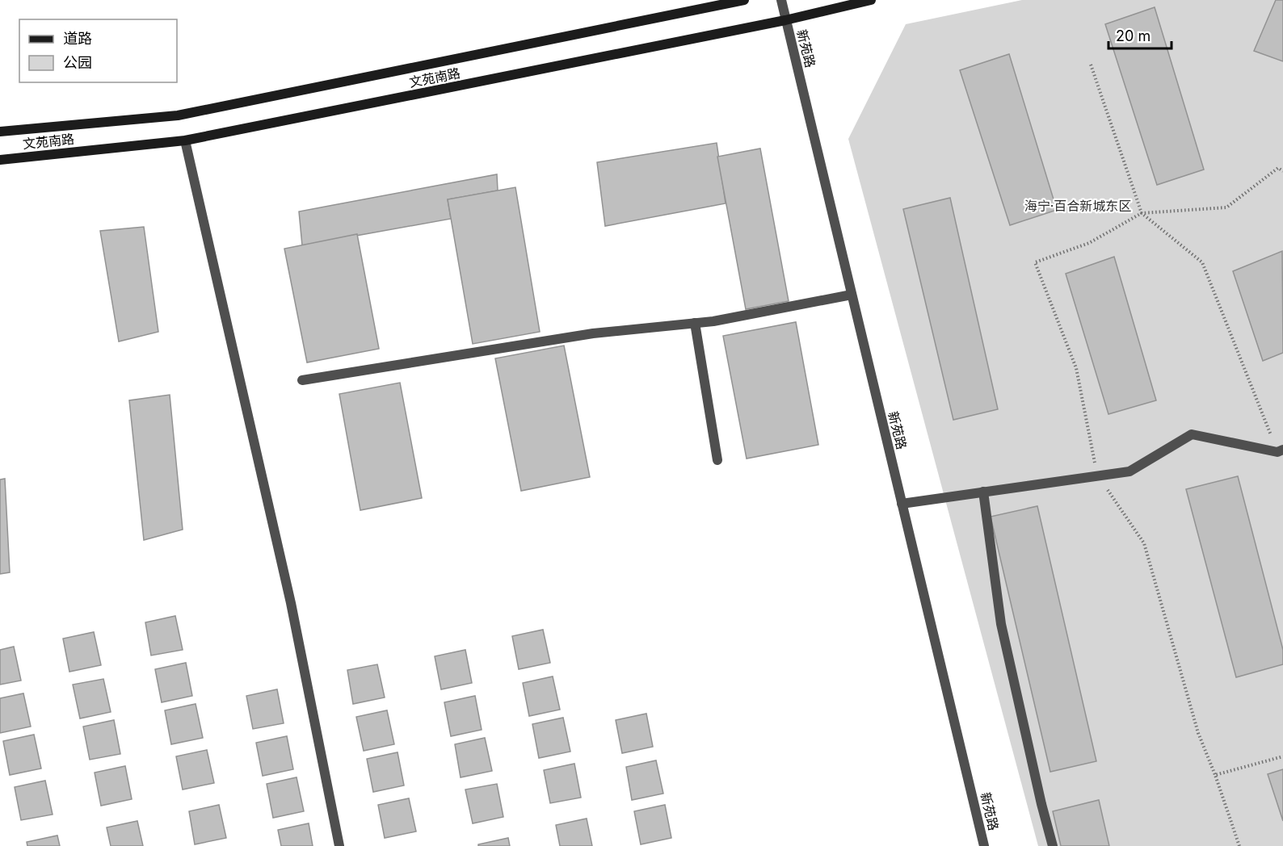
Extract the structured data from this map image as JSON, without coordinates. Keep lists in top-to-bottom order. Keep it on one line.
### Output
{"streets":{"main road":["文苑南路"],"street":["新苑路"]},"crossings":[["新苑路","文苑南路"]],"parks":["海宁·百合新城东区"],"legend":["道路","公园"],"scale_bar":"20 m"}
